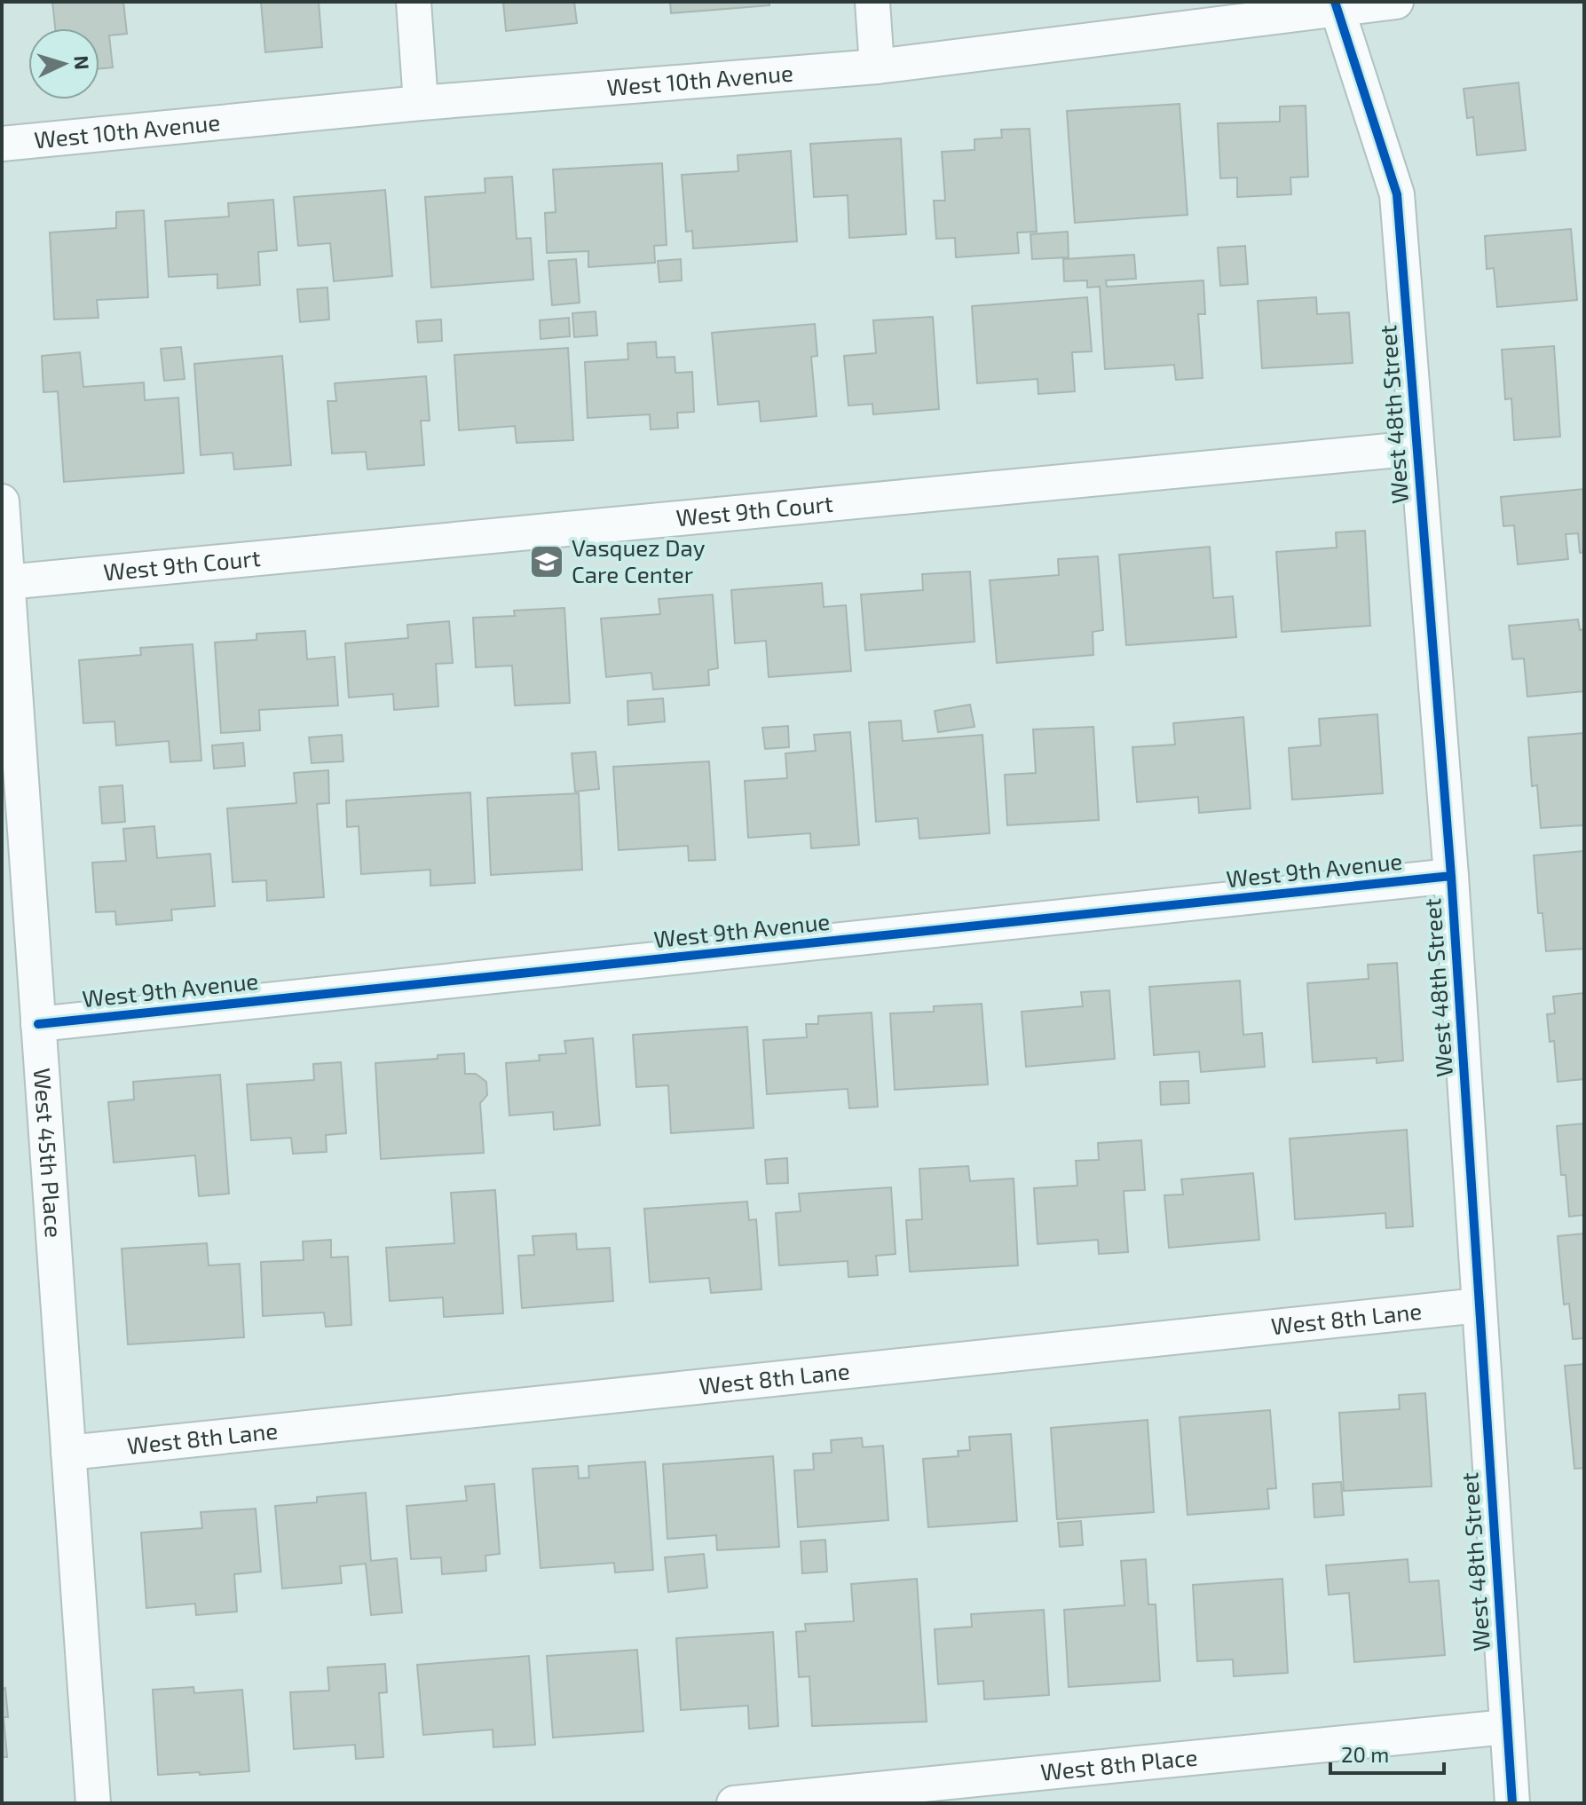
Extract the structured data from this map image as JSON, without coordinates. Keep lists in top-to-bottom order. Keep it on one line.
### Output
{"streets":{"street":["West 10th Avenue","West 48th Street","West 9th Court","West 9th Avenue","West 45th Place","West 8th Lane","West 8th Place"]},"crossings":[["West 10th Avenue","West 48th Street"],["West 48th Street","West 9th Court"],["West 48th Street","West 9th Avenue"],["West 48th Street","West 8th Lane"],["West 48th Street","West 8th Place"],["West 9th Court","West 45th Place"],["West 9th Avenue","West 45th Place"],["West 45th Place","West 8th Lane"]],"places":{"school or university":["Vasquez Day Care Center"]},"scale_bar":"20 m","north":"right"}
